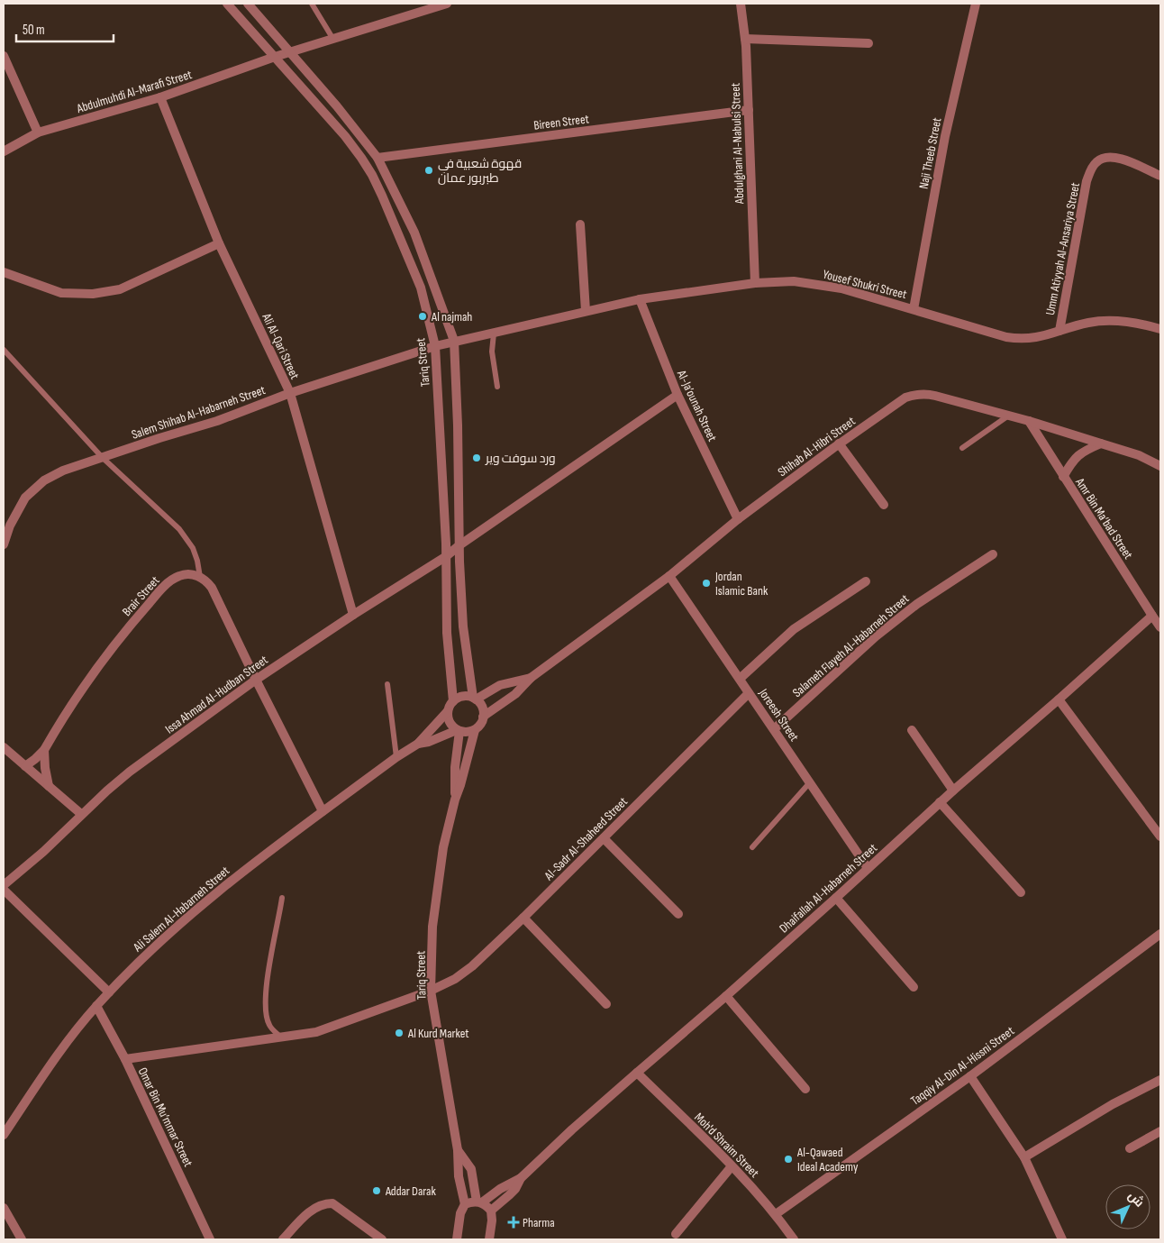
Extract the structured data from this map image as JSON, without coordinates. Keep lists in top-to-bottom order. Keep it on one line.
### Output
{"streets":{"street":["Abdulmuhdi Al-Marafi Street","Bireen Street","Abdulghani Al-Nabulsi Street","Naji Theeb Street","Umm Atiyyah Al-Ansariya Street","Yousef Shukri Street","Ali Al-Qari Street","Tariq Street","Al-Ja’ounah Street","Salem Shihab Al-Habarneh Street","Shihab Al-Hibri Street","Amr Bin Ma’bad Street","Brair Street","Salameh Flayeh Al-Habarneh Street","Issa Ahmad Al-Hudban Street","Joreesh Street","Al-Sadr Al-Shaheed Street","Dhaifallah Al-Habarneh Street","Ali Salem Al-Habarneh Street","Taqqiy Al-Din Al-Hissni Street","Omar Bin Mu’mmar Street","Moh'd Shraim Street"]},"crossings":[["Abdulmuhdi Al-Marafi Street","Ali Al-Qari Street"],["Abdulmuhdi Al-Marafi Street","Tariq Street"],["Bireen Street","Abdulghani Al-Nabulsi Street"],["Abdulghani Al-Nabulsi Street","Yousef Shukri Street"],["Naji Theeb Street","Yousef Shukri Street"],["Umm Atiyyah Al-Ansariya Street","Yousef Shukri Street"],["Yousef Shukri Street","Tariq Street"],["Yousef Shukri Street","Al-Ja’ounah Street"],["Yousef Shukri Street","Salem Shihab Al-Habarneh Street"],["Ali Al-Qari Street","Salem Shihab Al-Habarneh Street"],["Ali Al-Qari Street","Issa Ahmad Al-Hudban Street"],["Tariq Street","Salem Shihab Al-Habarneh Street"],["Tariq Street","Shihab Al-Hibri Street"],["Tariq Street","Issa Ahmad Al-Hudban Street"],["Tariq Street","Al-Sadr Al-Shaheed Street"],["Tariq Street","Dhaifallah Al-Habarneh Street"],["Tariq Street","Ali Salem Al-Habarneh Street"],["Al-Ja’ounah Street","Shihab Al-Hibri Street"],["Al-Ja’ounah Street","Issa Ahmad Al-Hudban Street"],["Shihab Al-Hibri Street","Amr Bin Ma’bad Street"],["Shihab Al-Hibri Street","Joreesh Street"],["Shihab Al-Hibri Street","Ali Salem Al-Habarneh Street"],["Amr Bin Ma’bad Street","Dhaifallah Al-Habarneh Street"],["Salameh Flayeh Al-Habarneh Street","Joreesh Street"],["Joreesh Street","Al-Sadr Al-Shaheed Street"],["Joreesh Street","Dhaifallah Al-Habarneh Street"],["Al-Sadr Al-Shaheed Street","Omar Bin Mu’mmar Street"],["Dhaifallah Al-Habarneh Street","Moh'd Shraim Street"],["Ali Salem Al-Habarneh Street","Omar Bin Mu’mmar Street"],["Taqqiy Al-Din Al-Hissni Street","Moh'd Shraim Street"]],"places":{"other":["قهوة شعبية في طبربور عمان","Al najmah","ورد سوفت وير","Jordan Islamic Bank","Al Kurd Market","Al-Qawaed Ideal Academy","Addar Darak"],"health":["Pharma"]},"scale_bar":"50 m","north":"top right"}
